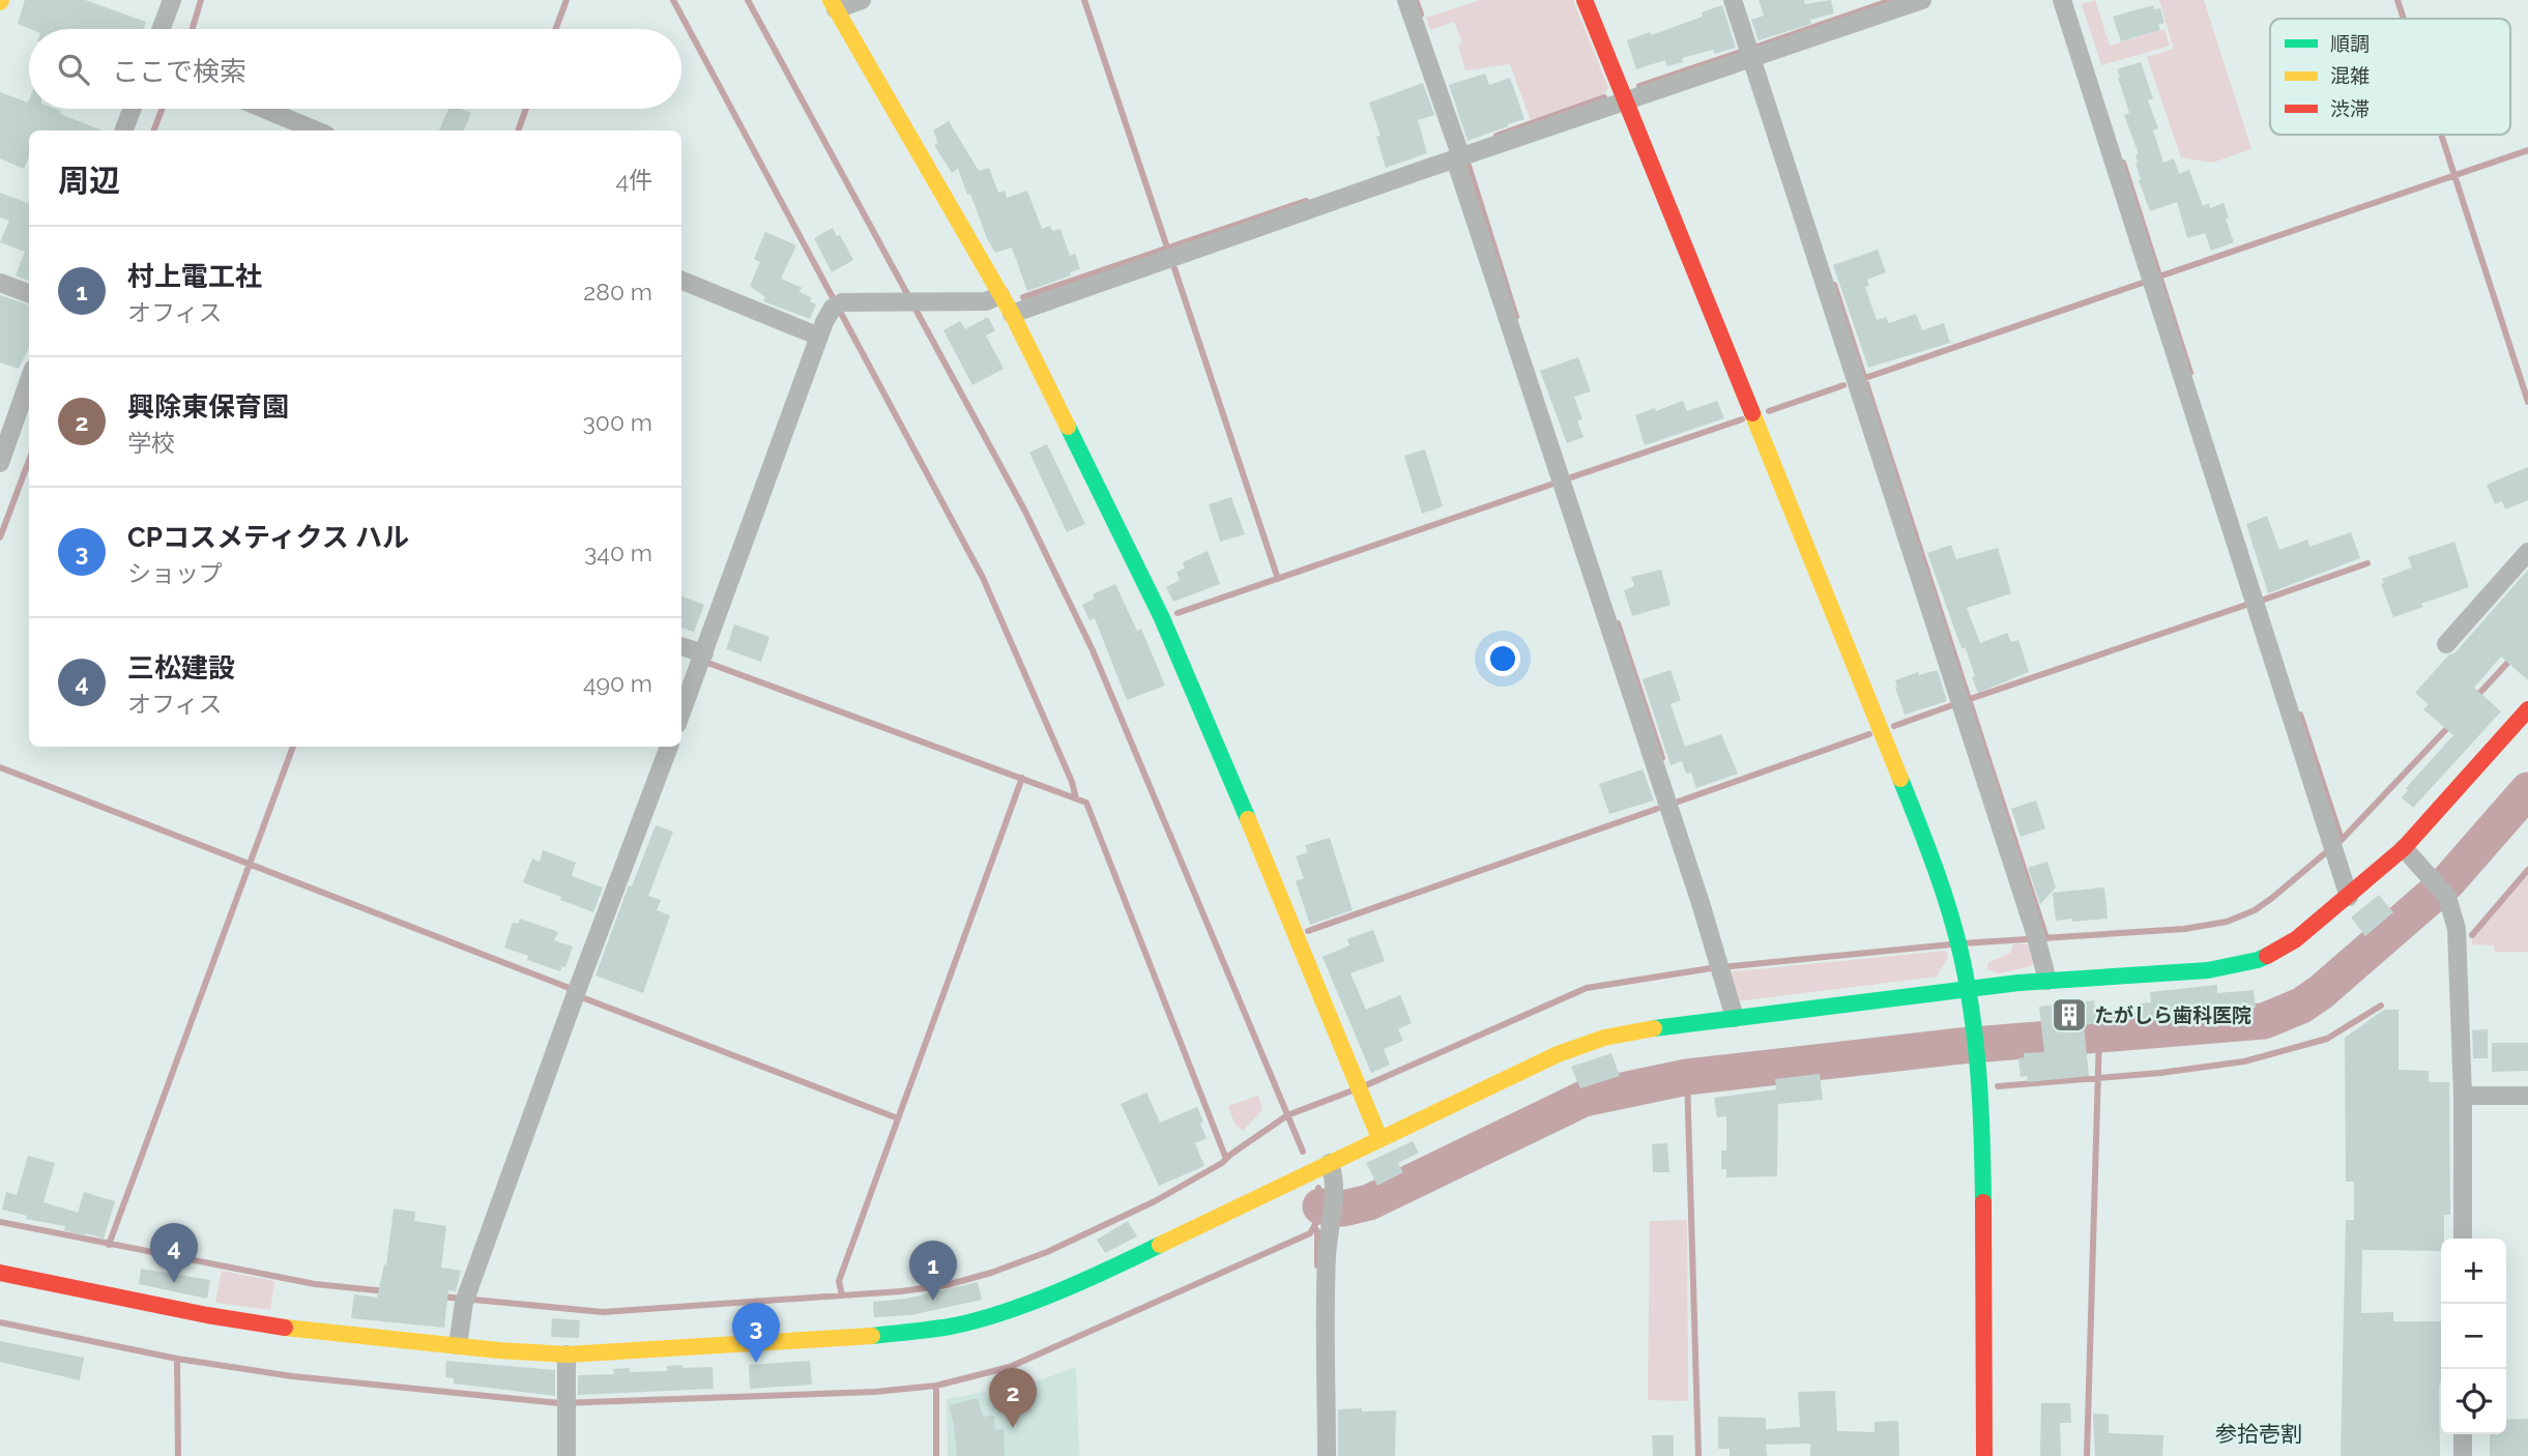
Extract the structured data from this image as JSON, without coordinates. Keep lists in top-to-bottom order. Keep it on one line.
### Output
{"districts":["参拾壱割"],"places":{"building":["たがしら歯科医院"]},"legend":["順調","混雑","渋滞"],"page":{"search":"ここで検索","heading":["周辺","4件"],"list":[{"mark":"1","name":"村上電工社","note":"オフィス","value":"280 m"},{"mark":"2","name":"興除東保育園","note":"学校","value":"300 m"},{"mark":"3","name":"CPコスメティクス ハル","note":"ショップ","value":"340 m"},{"mark":"4","name":"三松建設","note":"オフィス","value":"490 m"}],"pins":["4","1","3","2"],"map_buttons":["+","−"]}}
